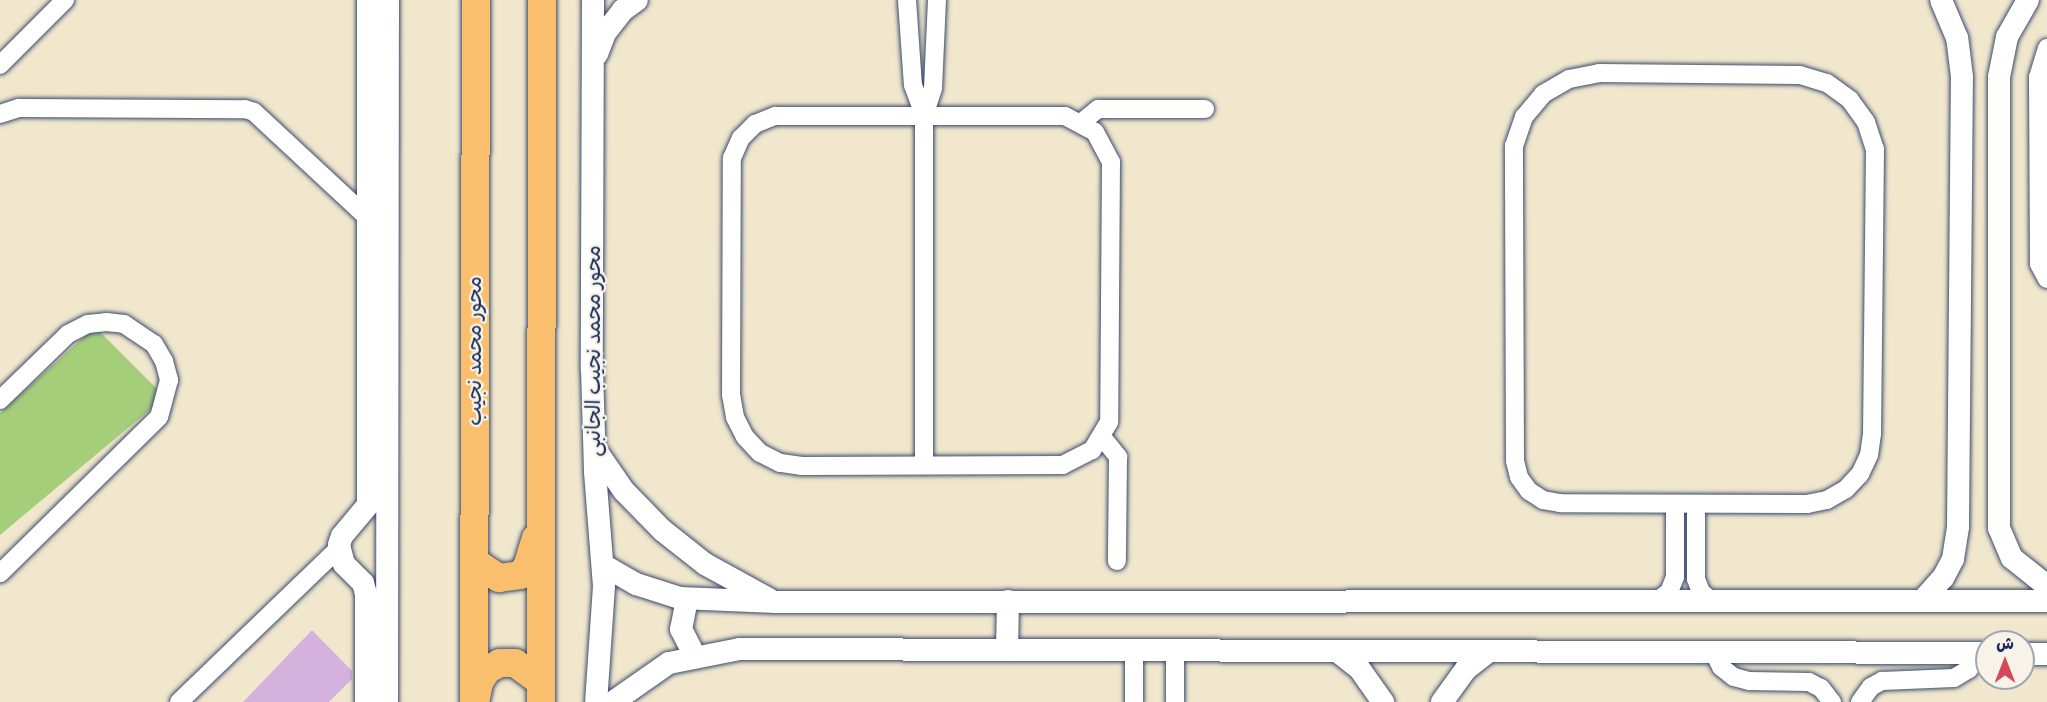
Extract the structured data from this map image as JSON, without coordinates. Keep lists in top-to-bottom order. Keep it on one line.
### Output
{"streets":{"main road":["محور محمد نجيب"],"street":["محور محمد نجيب الجانبى"]},"north":"top"}
